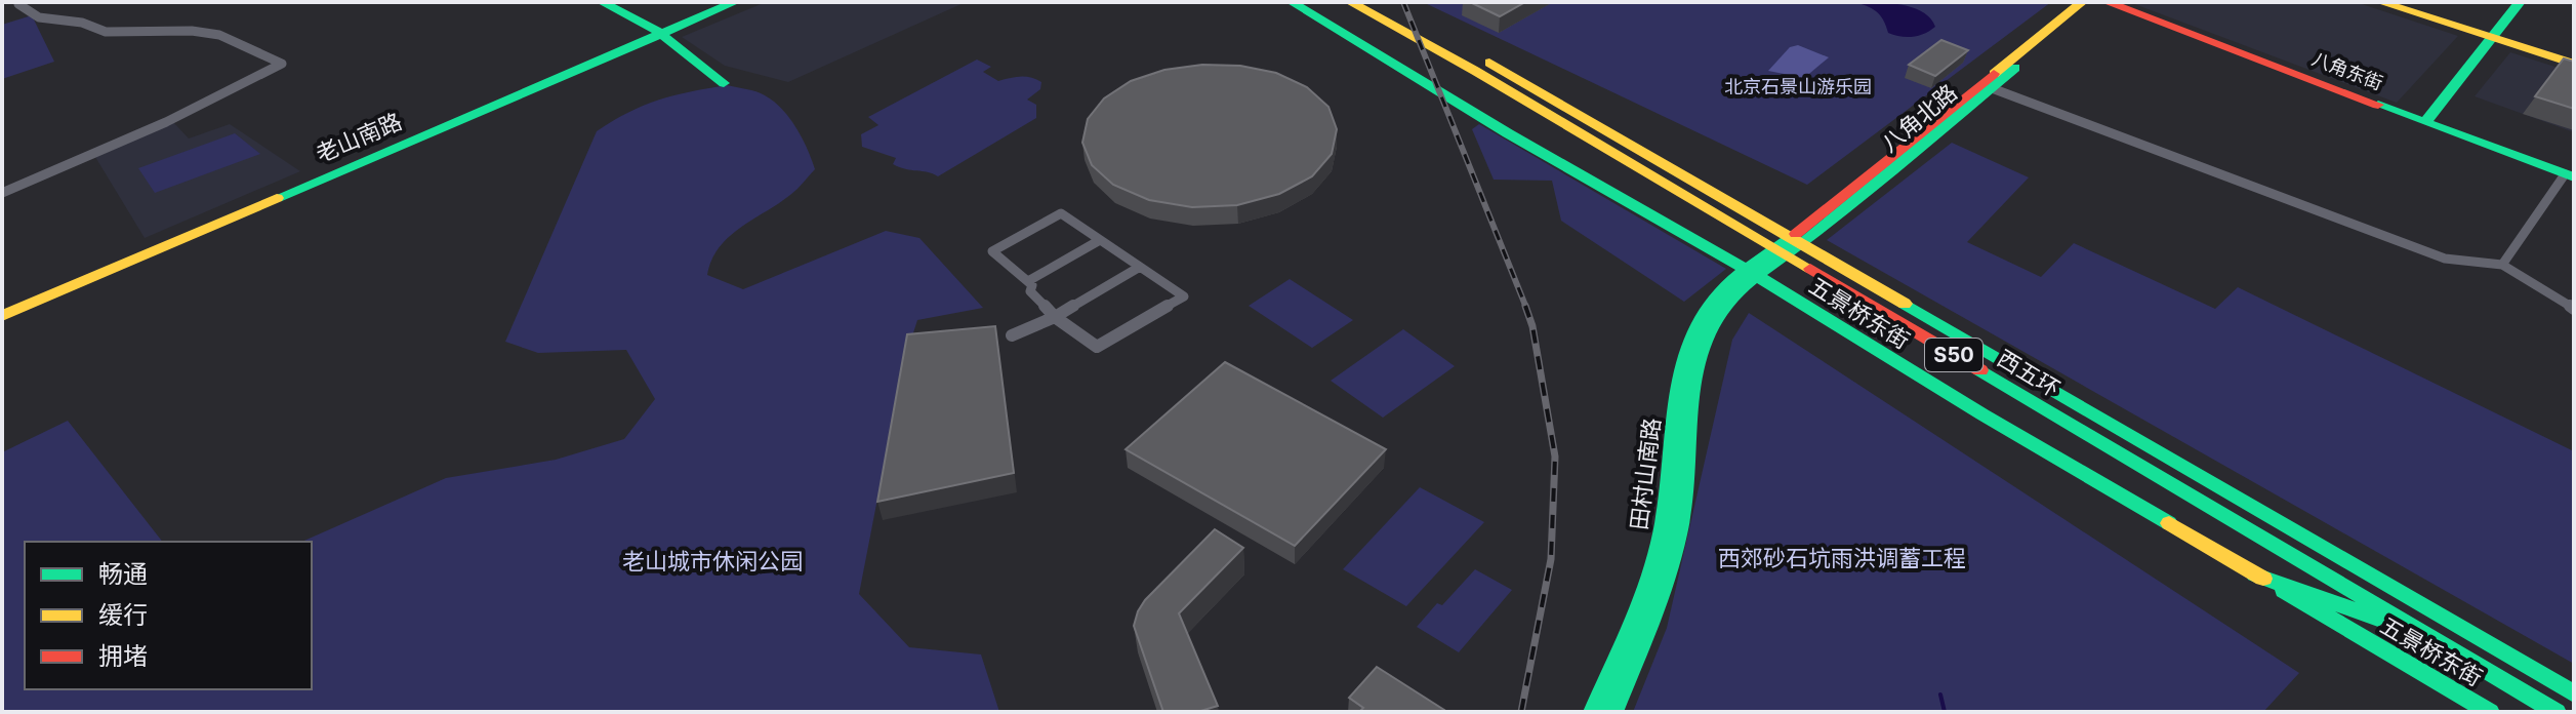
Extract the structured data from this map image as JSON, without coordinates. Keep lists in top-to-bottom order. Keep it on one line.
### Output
{"streets":{"main road":["八角东街","八角北路","老山南路","五景桥东街","S50","西五环","田村山南路"]},"crossings":[["八角北路","五景桥东街"],["八角北路","田村山南路"],["五景桥东街","田村山南路"]],"parks":["北京石景山游乐园","西郊砂石坑雨洪调蓄工程","老山城市休闲公园"],"legend":["畅通","缓行","拥堵"]}
